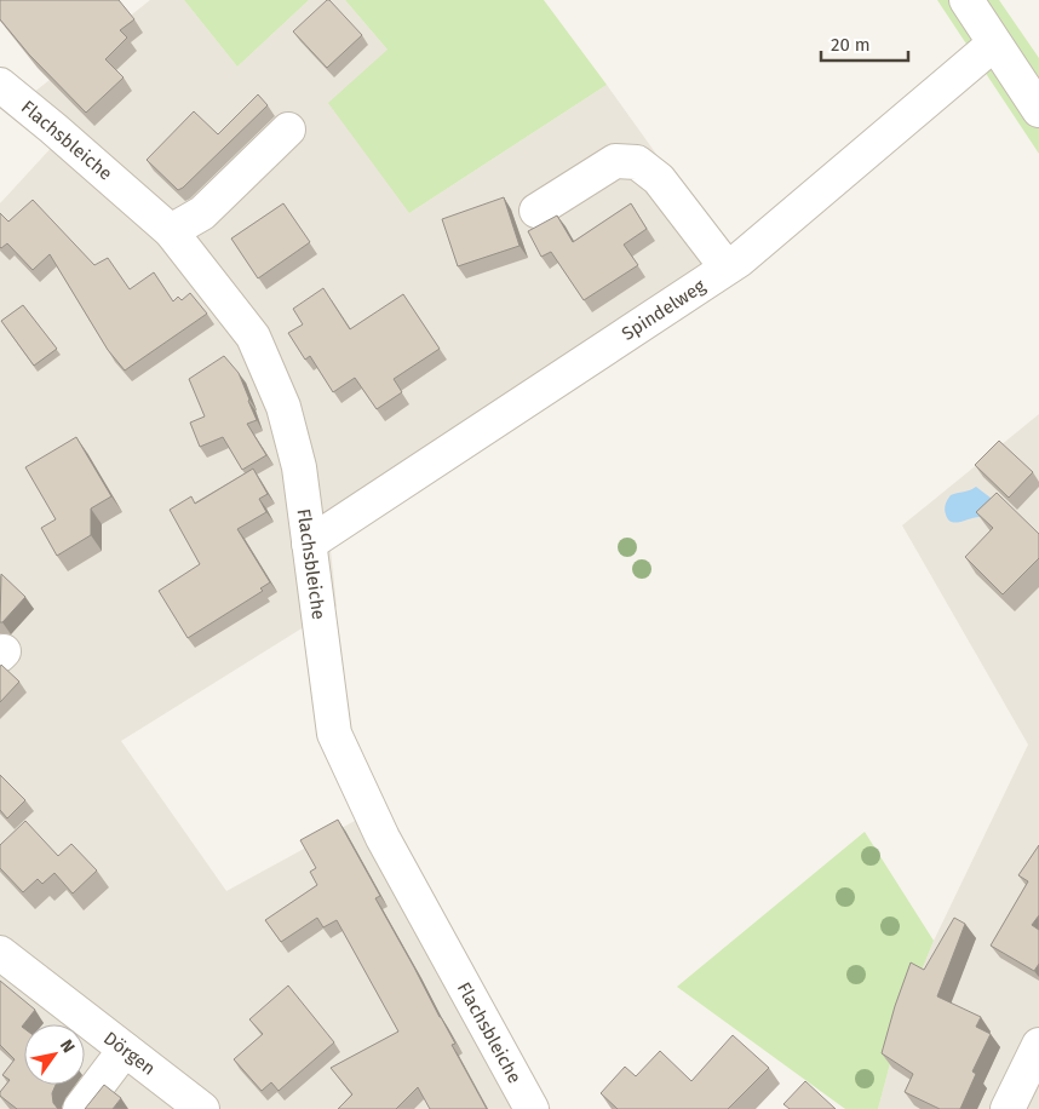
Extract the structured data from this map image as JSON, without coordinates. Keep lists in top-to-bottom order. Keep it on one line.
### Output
{"streets":{"street":["Flachsbleiche","Spindelweg","Dörgen"]},"crossings":[["Flachsbleiche","Spindelweg"]],"scale_bar":"20 m","north":"top right"}
